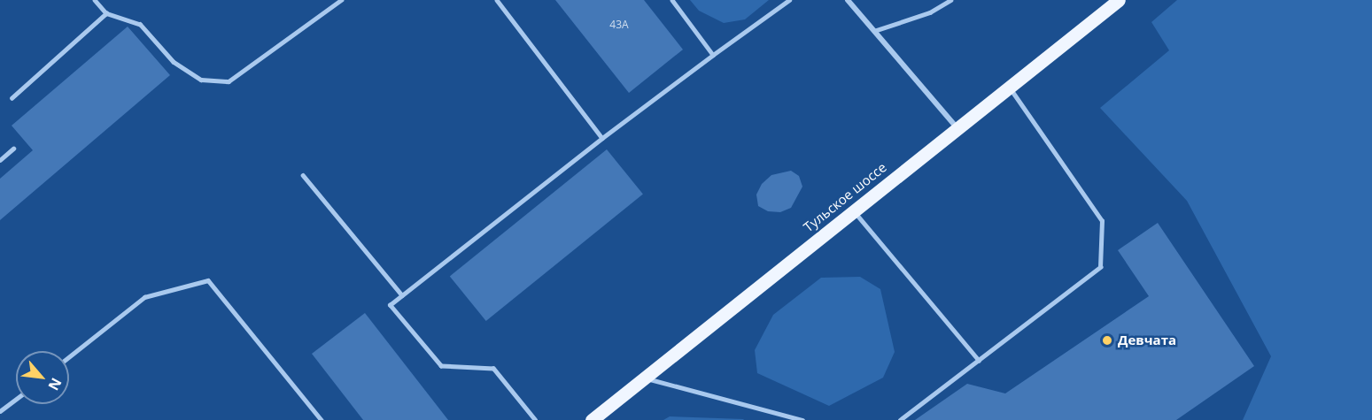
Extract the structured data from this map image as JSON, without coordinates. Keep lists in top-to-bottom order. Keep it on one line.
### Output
{"streets":{"main road":["Тульское шоссе"]},"places":["Девчата"],"house_numbers":["43А"],"north":"bottom right"}
